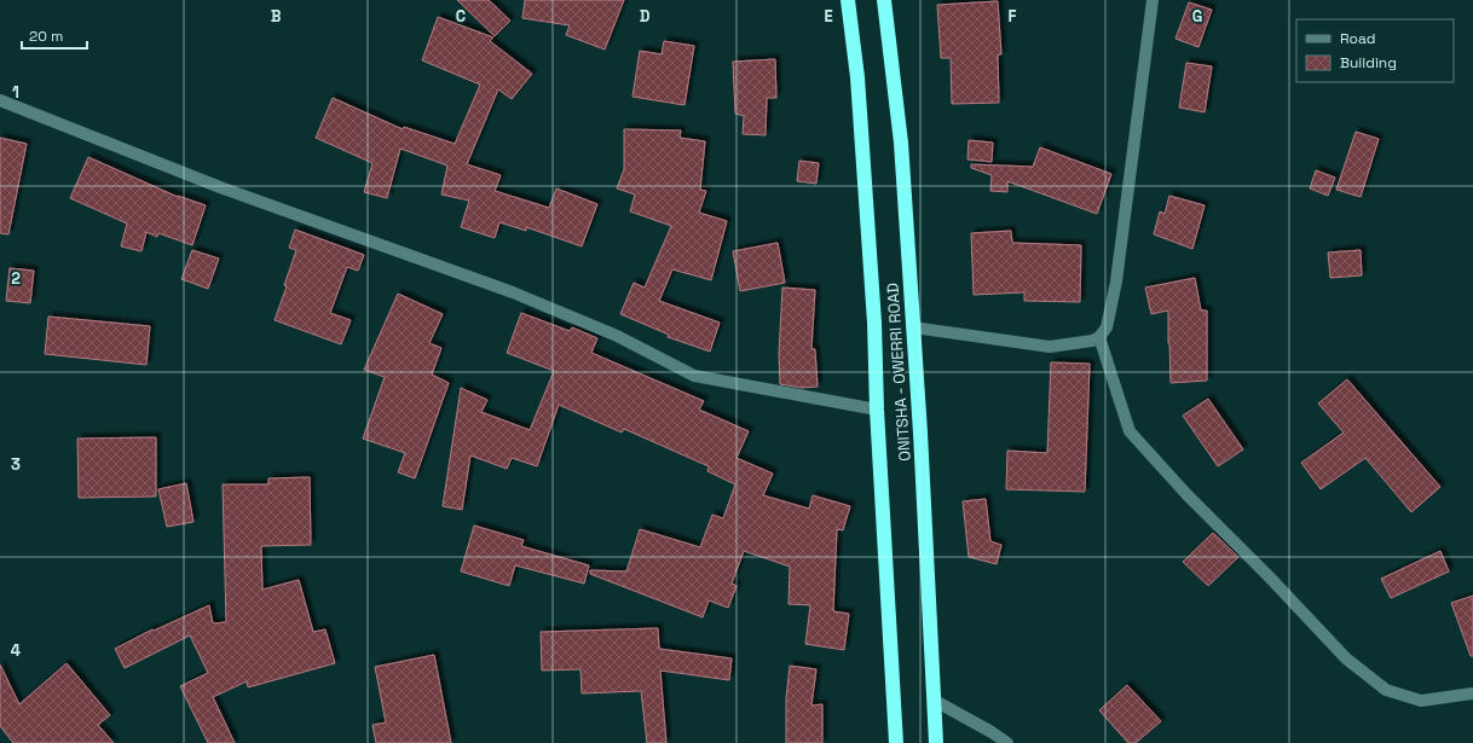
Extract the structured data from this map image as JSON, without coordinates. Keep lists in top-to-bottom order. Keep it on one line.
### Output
{"streets":{"highway":["ONITSHA - OWERRI ROAD"]},"legend":["Road","Building"],"scale_bar":"20 m","grid":{"columns":["B","C","D","E","F","G"],"rows":["1","2","3","4"]}}
